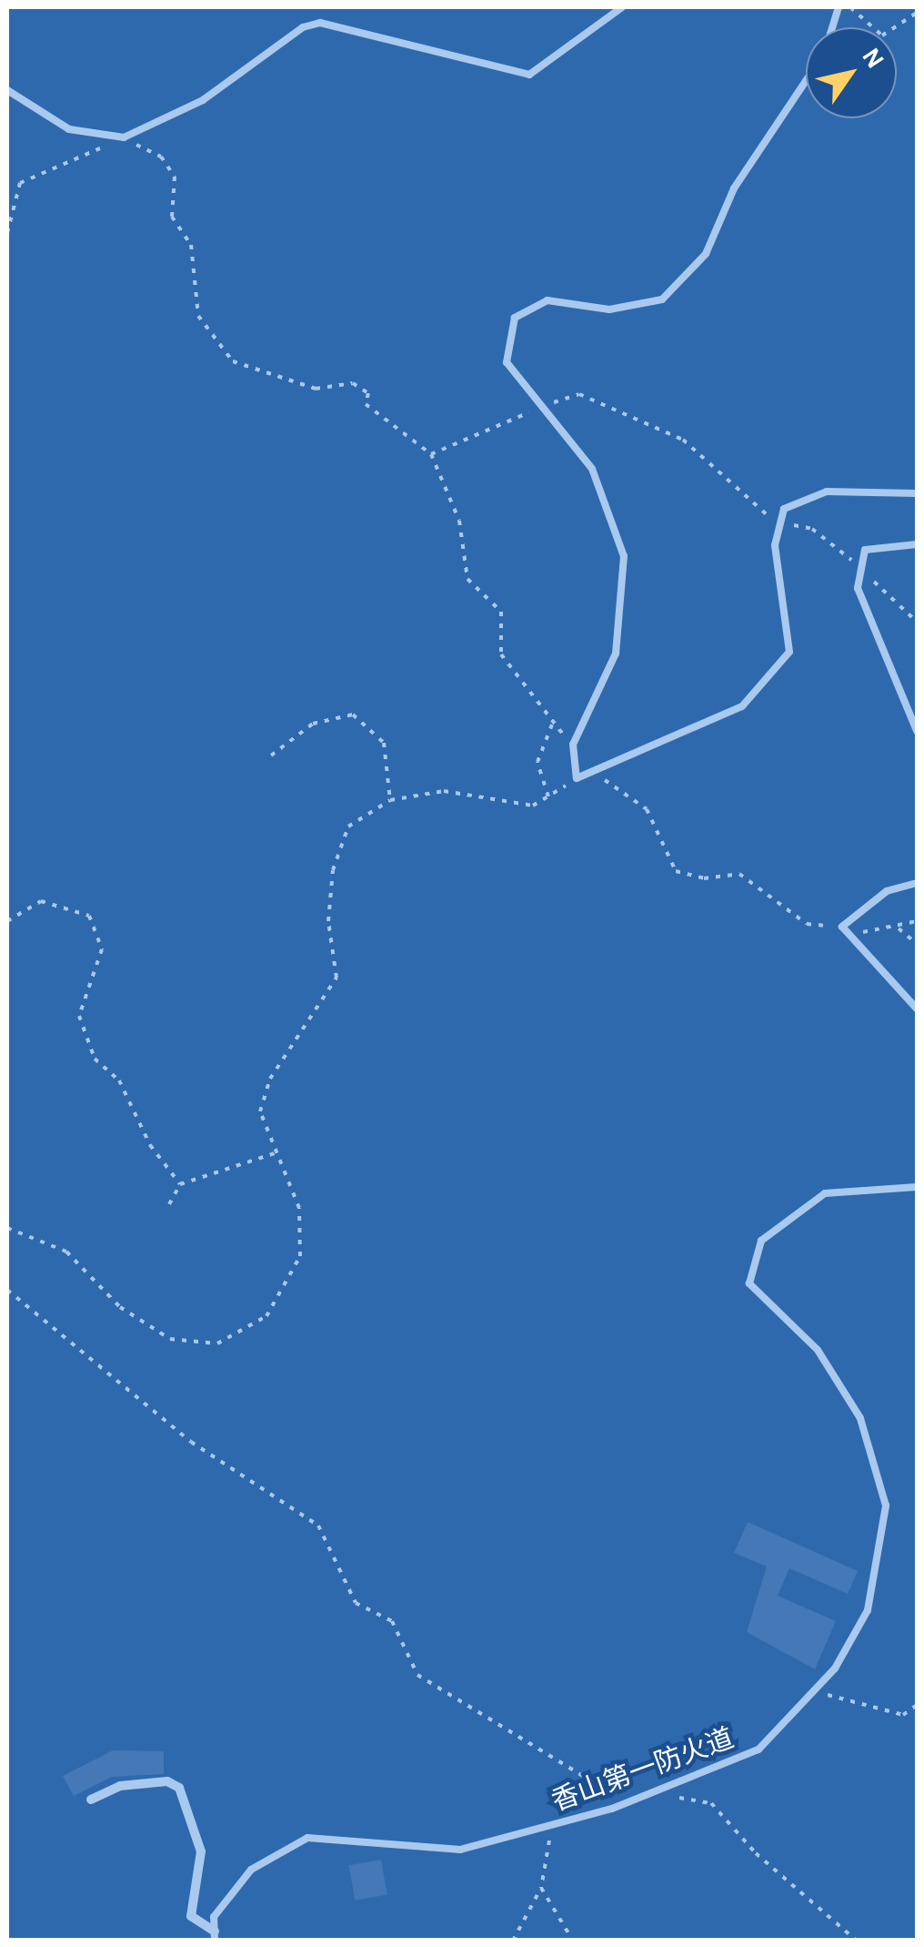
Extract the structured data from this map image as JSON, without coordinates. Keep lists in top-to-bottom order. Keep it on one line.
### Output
{"streets":{"lane":["香山第一防火道"]},"north":"top right"}
